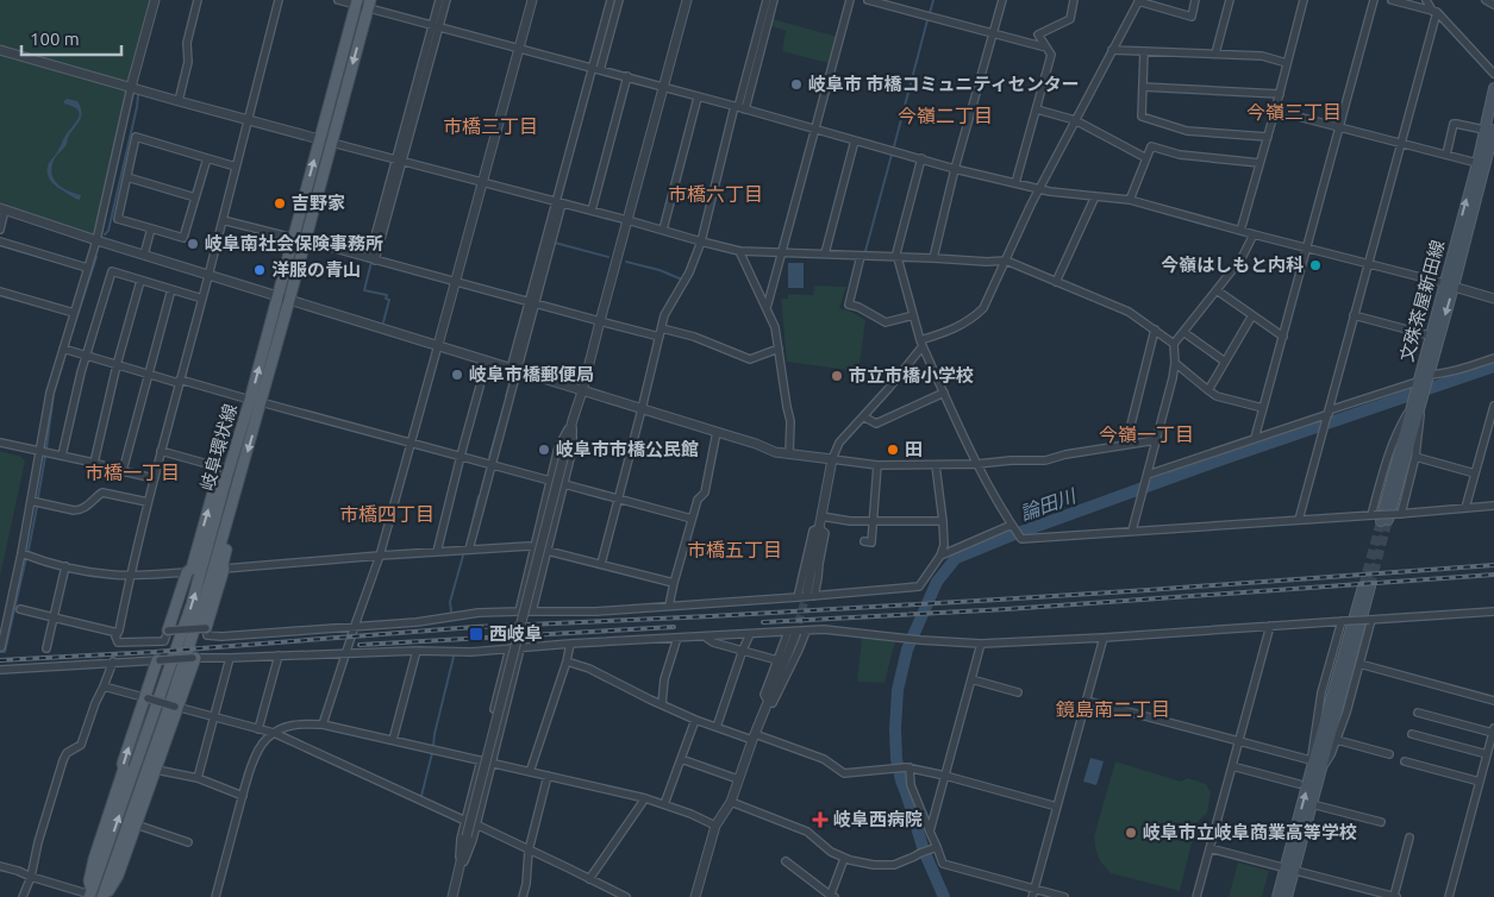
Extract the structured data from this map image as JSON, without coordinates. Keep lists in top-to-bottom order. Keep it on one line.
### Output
{"streets":{"main road":["文殊茶屋新田線","岐阜環状線"]},"districts":["今嶺三丁目","今嶺二丁目","市橋三丁目","市橋六丁目","今嶺一丁目","市橋一丁目","市橋四丁目","市橋五丁目","鏡島南二丁目"],"water":["論田川"],"places":{"other":["岐阜市 市橋コミュニティセンター","吉野家","岐阜南社会保険事務所","今嶺はしもと内科","洋服の青山","岐阜市橋郵便局","市立市橋小学校","岐阜市市橋公民館","田","岐阜市立岐阜商業高等学校"],"transit":["西岐阜"],"health":["岐阜西病院"]},"scale_bar":"100 m"}
